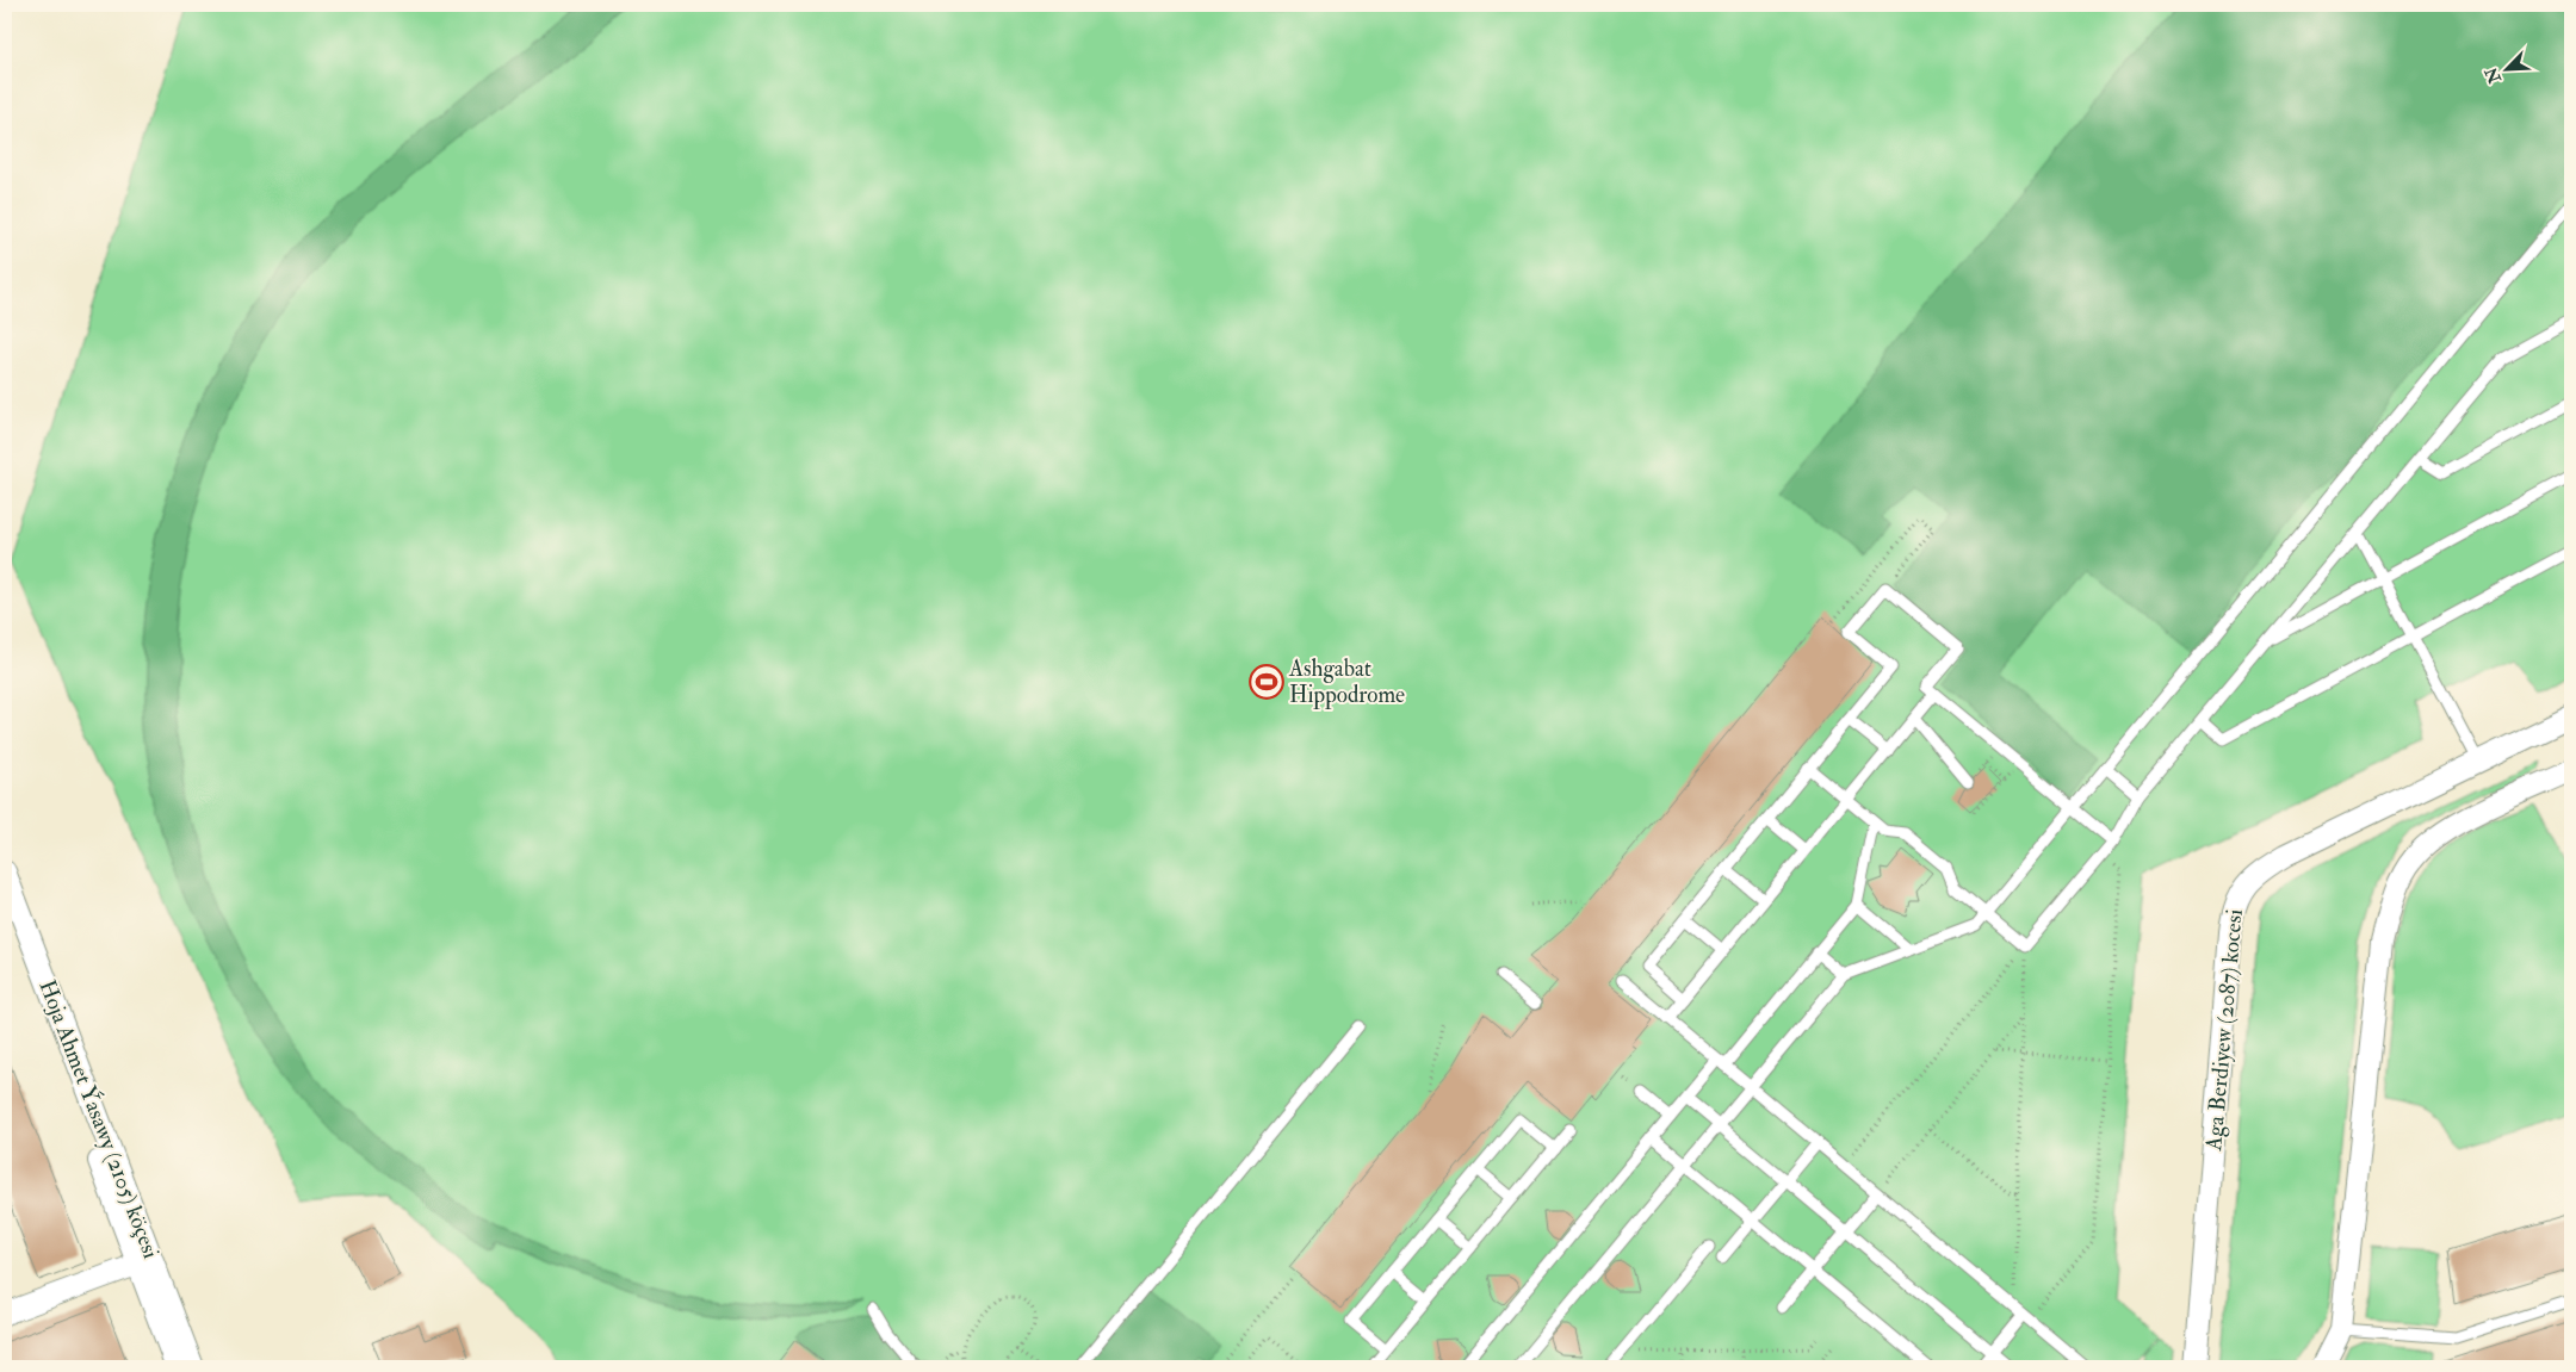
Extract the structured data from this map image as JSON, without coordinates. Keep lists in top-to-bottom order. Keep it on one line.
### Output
{"streets":{"street":["Aga Berdiyew (2087) kocesi","Hoja Ahmet Ýasawy (2105) köçesi"]},"places":{"sports":["Ashgabat Hippodrome"]},"north":"bottom left"}
